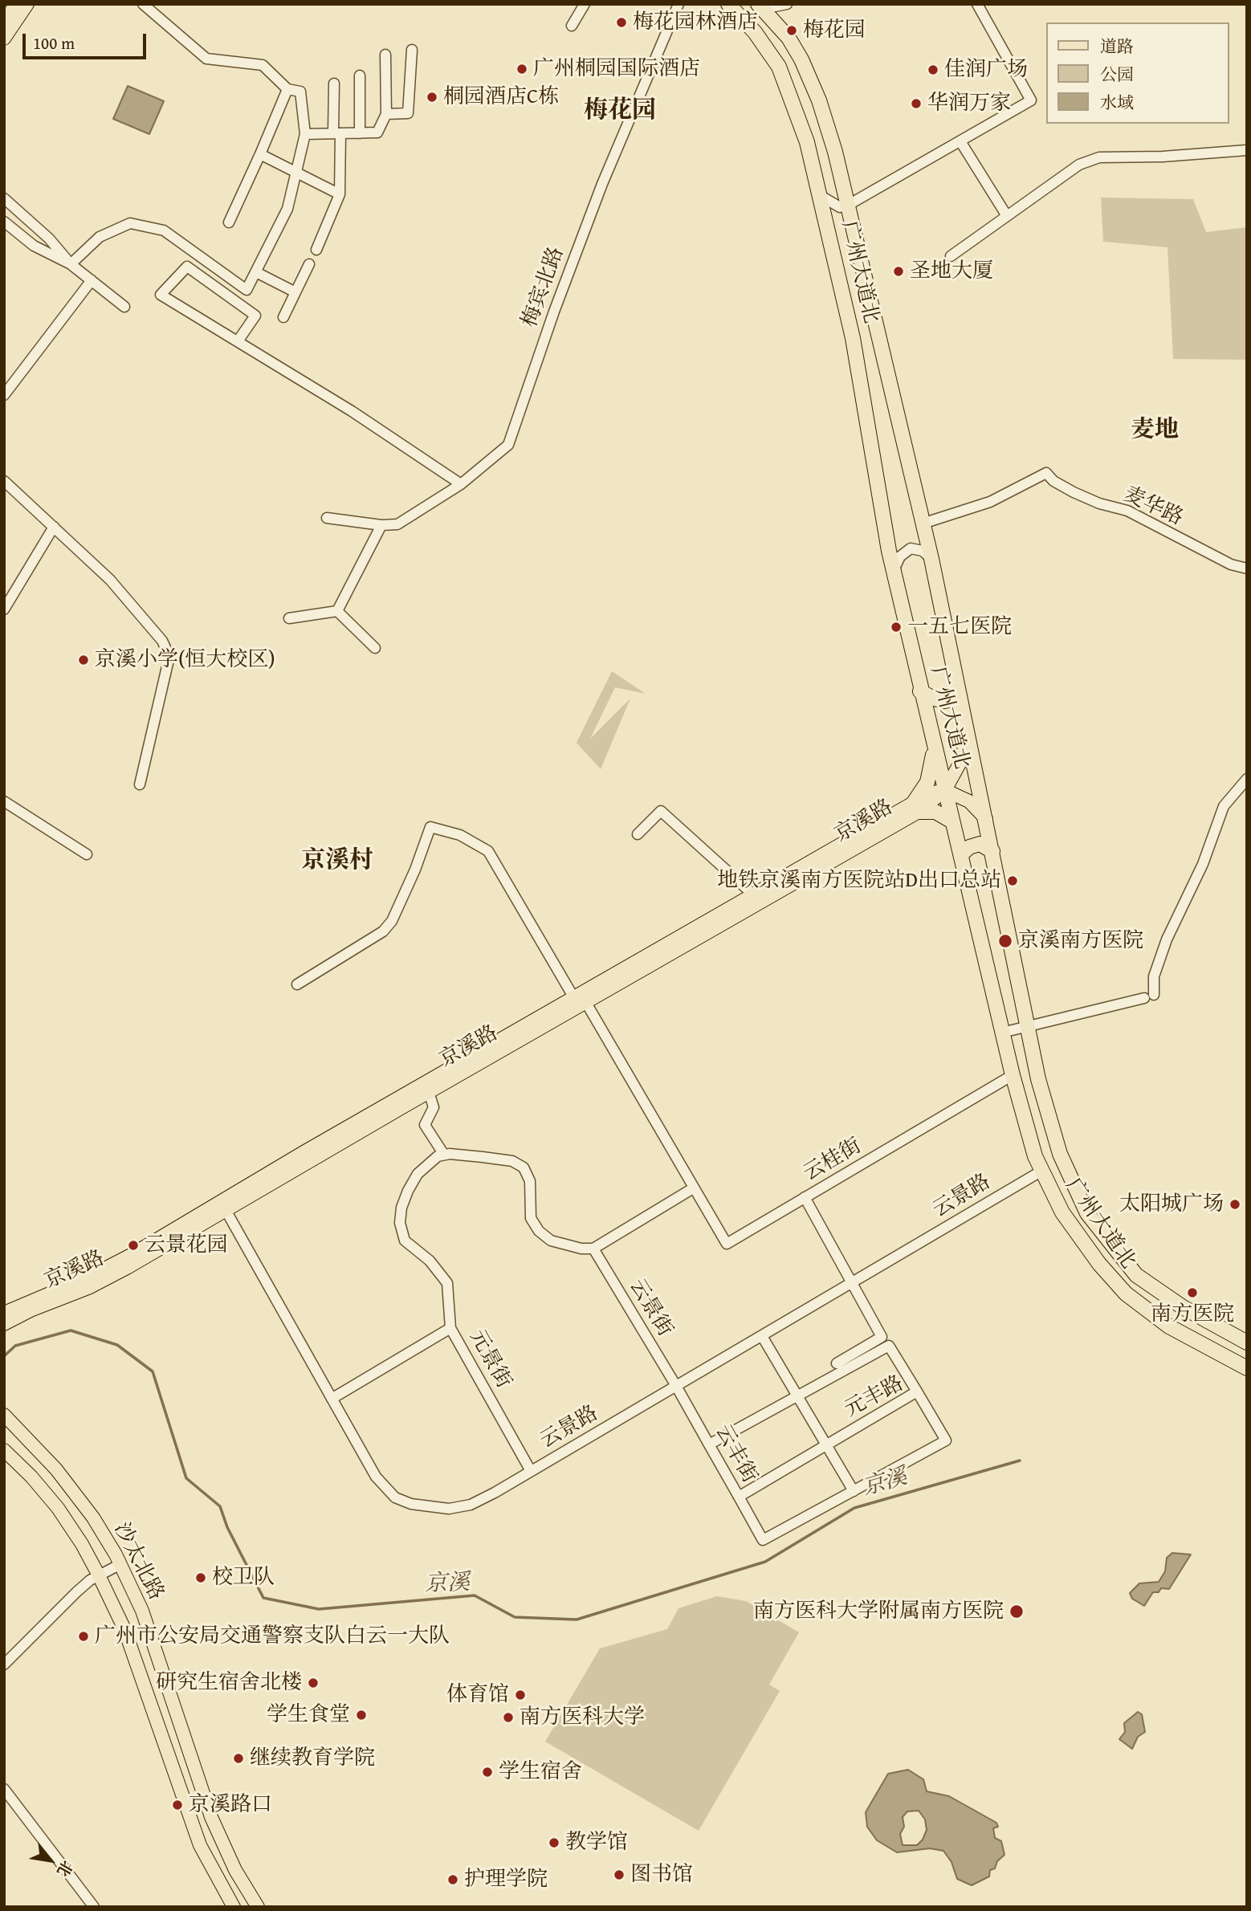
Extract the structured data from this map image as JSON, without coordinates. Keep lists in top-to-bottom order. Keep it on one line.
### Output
{"streets":{"highway":["广州大道北"],"main road":["京溪路","沙太北路"],"street":["梅宾北路","麦华路","云桂街","云景路","云景街","元景街","元丰路","云丰街"]},"crossings":[["广州大道北","麦华路"],["广州大道北","京溪路"],["广州大道北","云桂街"],["广州大道北","云景路"],["京溪路","云桂街"],["京溪路","云景路"],["云景路","云景街"],["云景路","元景街"],["云景路","云丰街"],["云景街","云丰街"],["元丰路","云丰街"]],"districts":["梅花园","麦地","京溪村"],"water":["京溪"],"places":["梅花园林酒店","梅花园","广州桐园国际酒店","佳润广场","桐园酒店C栋","华润万家","圣地大厦","一五七医院","京溪小学(恒大校区)","地铁京溪南方医院站D出口总站","京溪南方医院","太阳城广场","云景花园","南方医院","校卫队","南方医科大学附属南方医院","广州市公安局交通警察支队白云一大队","研究生宿舍北楼","体育馆","学生食堂","南方医科大学","继续教育学院","学生宿舍","京溪路口","教学馆","图书馆","护理学院"],"legend":["道路","公园","水域"],"scale_bar":"100 m","north":"bottom right"}
